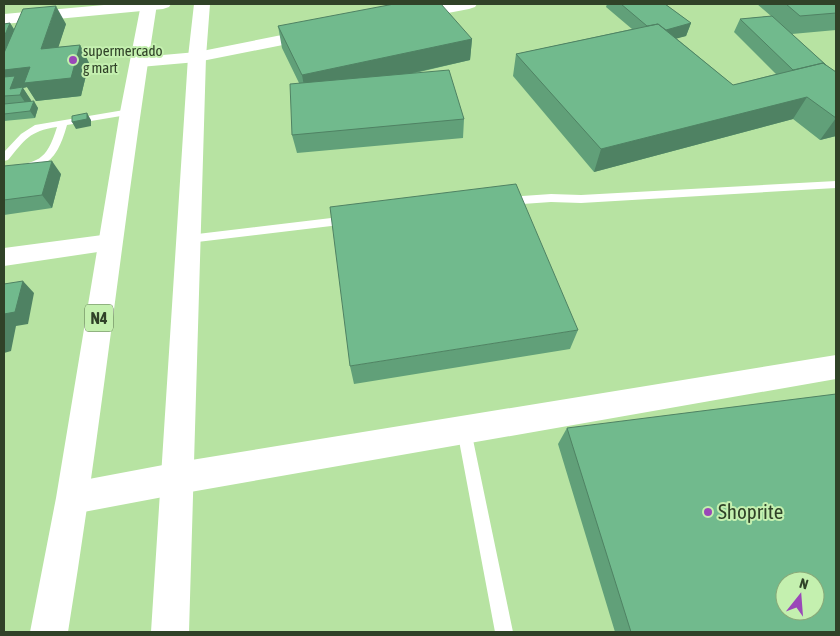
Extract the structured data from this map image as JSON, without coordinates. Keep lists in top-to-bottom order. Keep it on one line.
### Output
{"streets":{"highway":["N4"]},"places":["supermercado g mart","Shoprite"],"north":"top"}
